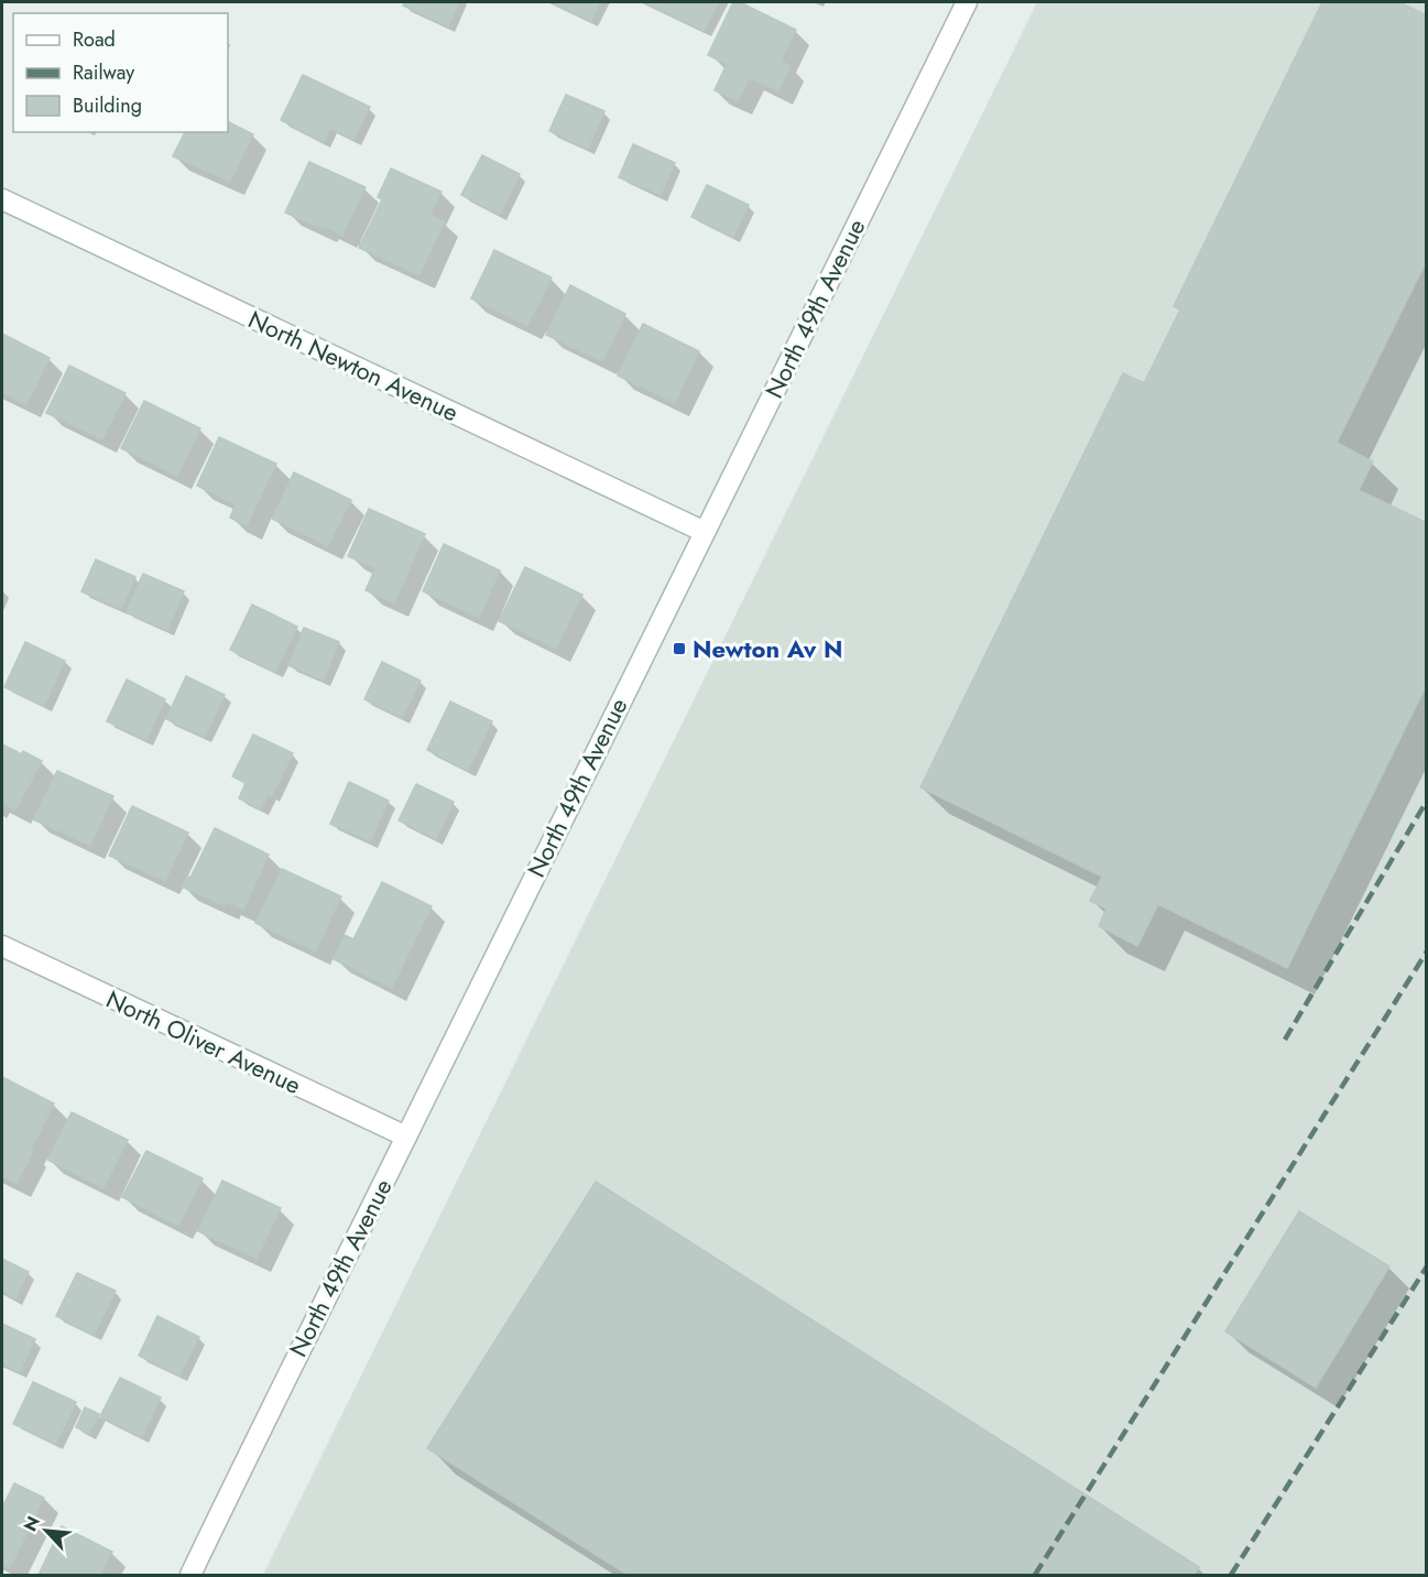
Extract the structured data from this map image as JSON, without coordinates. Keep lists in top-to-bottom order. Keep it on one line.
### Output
{"streets":{"street":["North 49th Avenue","North Newton Avenue","North Oliver Avenue"]},"crossings":[["North 49th Avenue","North Newton Avenue"],["North 49th Avenue","North Oliver Avenue"]],"places":{"transit":["Newton Av N"]},"legend":["Road","Railway","Building"],"north":"top left"}
